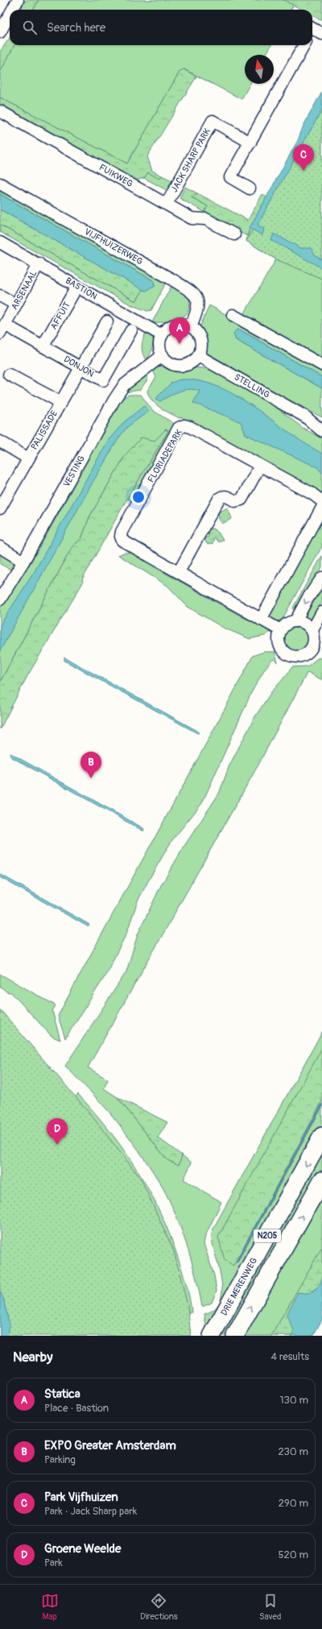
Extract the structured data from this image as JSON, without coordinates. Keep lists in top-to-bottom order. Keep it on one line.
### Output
{"streets":{"highway":["N205","DRIE MERENWEG"],"street":["JACK SHARP PARK","FUIKWEG","VIJFHUIZERWEG","BASTION","ARSENAAL","AFFUIT","DONJON","STELLING","PALISSADE","FLORIADEPARK","VESTING"]},"crossings":[["JACK SHARP PARK","FUIKWEG"],["VIJFHUIZERWEG","BASTION"],["VIJFHUIZERWEG","STELLING"],["VIJFHUIZERWEG","VESTING"],["BASTION","ARSENAAL"],["BASTION","AFFUIT"],["BASTION","STELLING"],["BASTION","VESTING"],["ARSENAAL","DONJON"],["AFFUIT","DONJON"],["DONJON","PALISSADE"],["STELLING","VESTING"]],"north":"top","page":{"search":"Search here","pins":["C","A","B","D"],"heading":["Nearby","4 results"],"list":[{"mark":"A","name":"Statica","note":"Place · Bastion","value":"130 m"},{"mark":"B","name":"EXPO Greater Amsterdam","note":"Parking","value":"230 m"},{"mark":"C","name":"Park Vijfhuizen","note":"Park · Jack Sharp park","value":"290 m"},{"mark":"D","name":"Groene Weelde","note":"Park","value":"520 m"}],"nav":["Map","Directions","Saved"]}}
